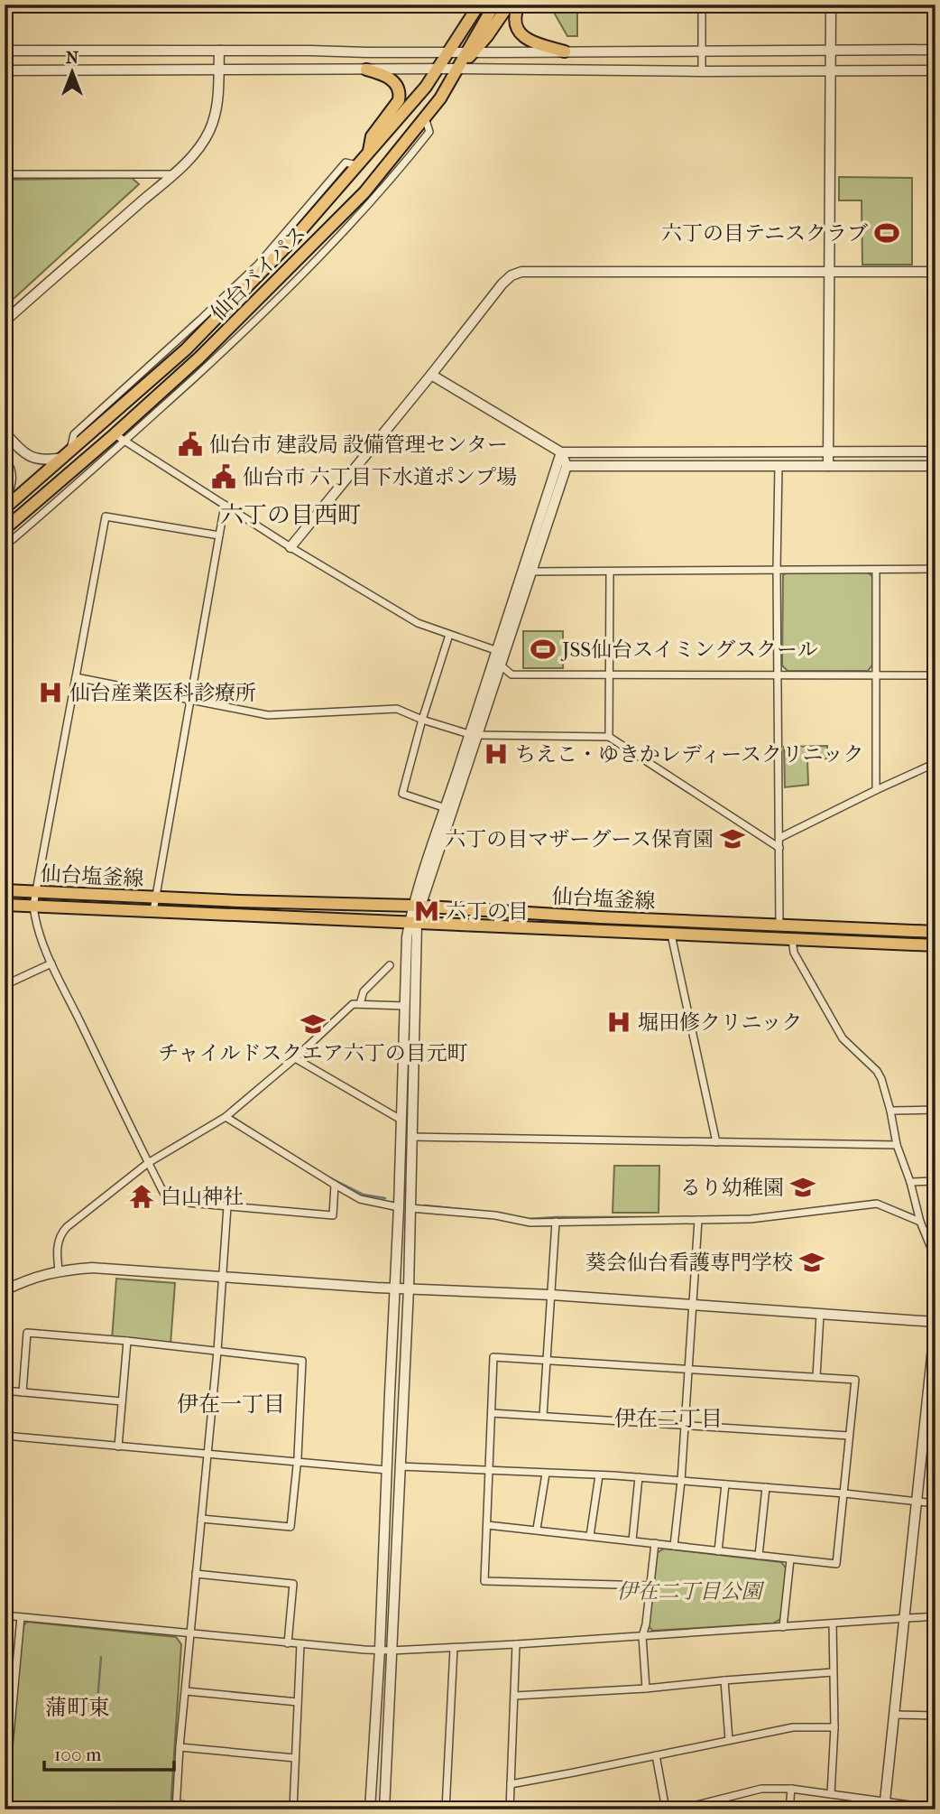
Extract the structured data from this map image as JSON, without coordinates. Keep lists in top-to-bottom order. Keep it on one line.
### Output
{"streets":{"main road":["仙台バイパス","仙台塩釜線"]},"districts":["六丁の目西町","伊在一丁目","伊在二丁目","蒲町東"],"parks":["伊在二丁目公園"],"places":{"sports":["六丁の目テニスクラブ","JSS仙台スイミングスクール"],"public building":["仙台市 建設局 設備管理センター","仙台市 六丁目下水道ポンプ場"],"hospital":["仙台産業医科診療所","ちえこ・ゆきかレディースクリニック","堀田修クリニック"],"school or university":["六丁の目マザーグース保育園","チャイルドスクエア六丁の目元町","るり幼稚園","葵会仙台看護専門学校"],"metro station":["六丁の目"],"temple":["白山神社"]},"scale_bar":"100 m","north":"top"}
